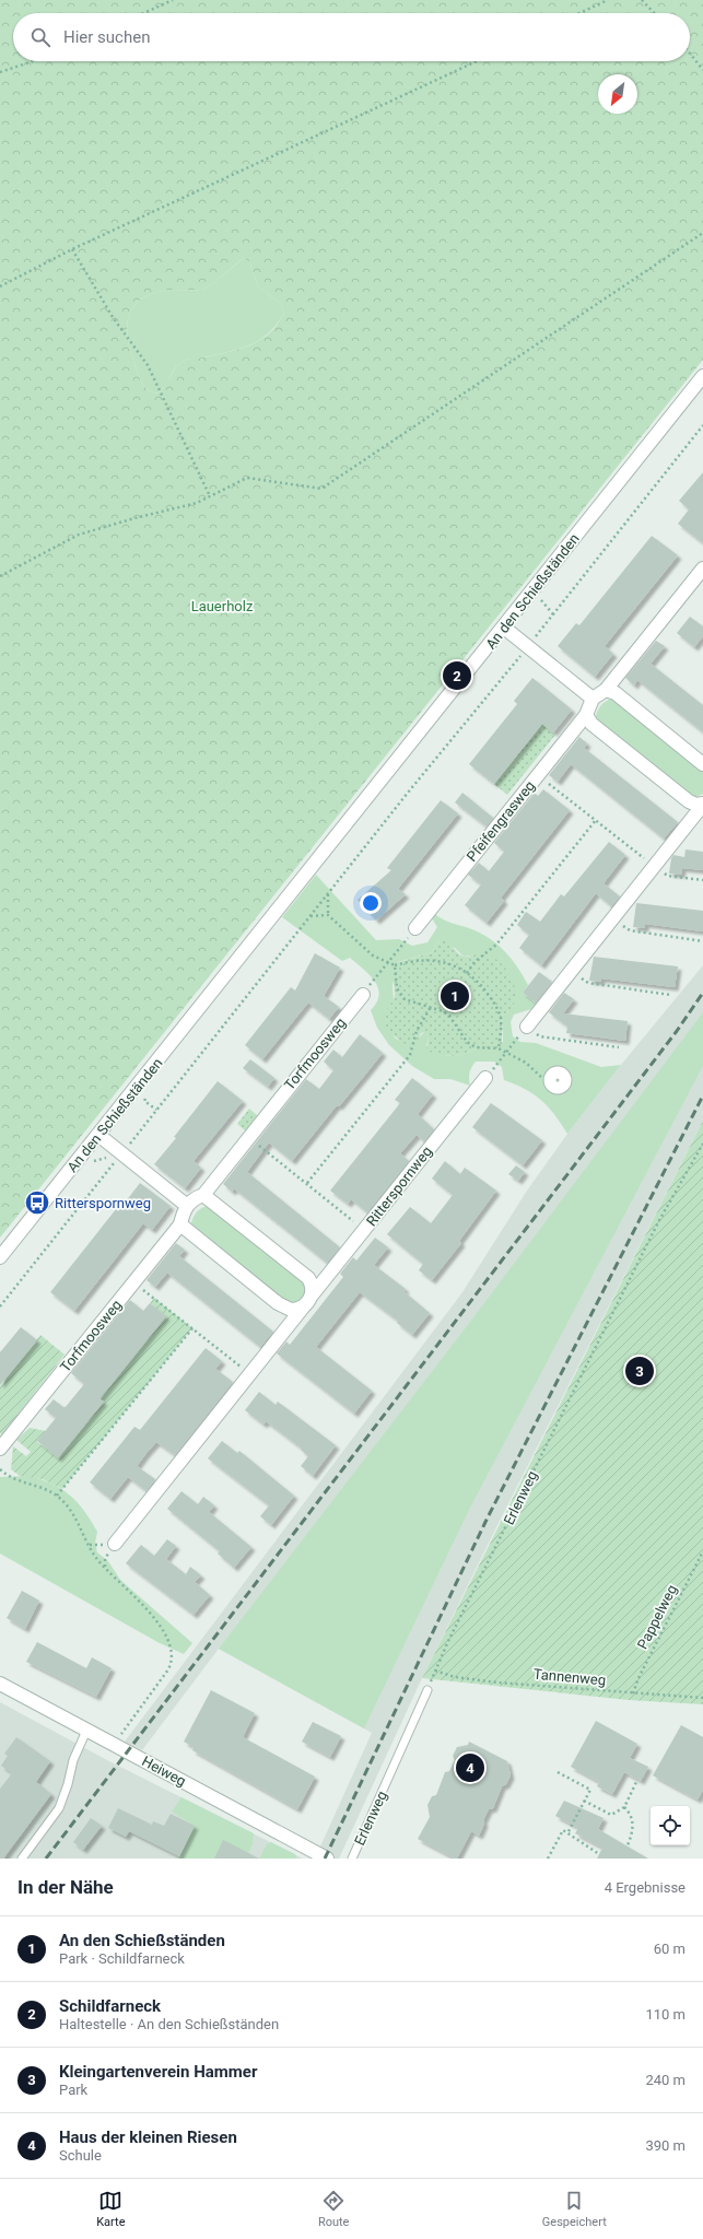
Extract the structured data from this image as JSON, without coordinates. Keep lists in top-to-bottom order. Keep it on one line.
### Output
{"streets":{"street":["An den Schießständen","Pfeifengrasweg","Torfmoosweg","Ritterspornweg","Heiweg"],"lane":["Erlenweg"],"path":["Pappelweg","Tannenweg"]},"crossings":[["Erlenweg","Tannenweg"],["Pappelweg","Tannenweg"]],"parks":["Lauerholz"],"places":{"bus stop":["Ritterspornweg"]},"north":"bottom left","page":{"search":"Hier suchen","pins":["2","1","3","4"],"heading":["In der Nähe","4 Ergebnisse"],"list":[{"mark":"1","name":"An den Schießständen","note":"Park · Schildfarneck","value":"60 m"},{"mark":"2","name":"Schildfarneck","note":"Haltestelle · An den Schießständen","value":"110 m"},{"mark":"3","name":"Kleingartenverein Hammer","note":"Park","value":"240 m"},{"mark":"4","name":"Haus der kleinen Riesen","note":"Schule","value":"390 m"}],"nav":["Karte","Route","Gespeichert"]}}
